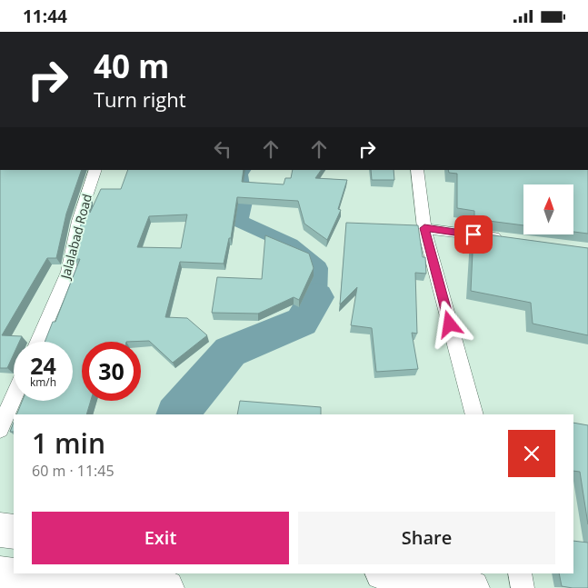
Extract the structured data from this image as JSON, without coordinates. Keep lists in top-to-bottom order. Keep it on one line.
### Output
{"streets":{"street":["Jalalabad Road"]},"north":"top","page":{"status":"11:44","turn":["40 m","Turn right"],"speed":"24 km/h","limit":"30","heading":["1 min","60 m · 11:45"],"buttons":["Exit","Share"]}}
